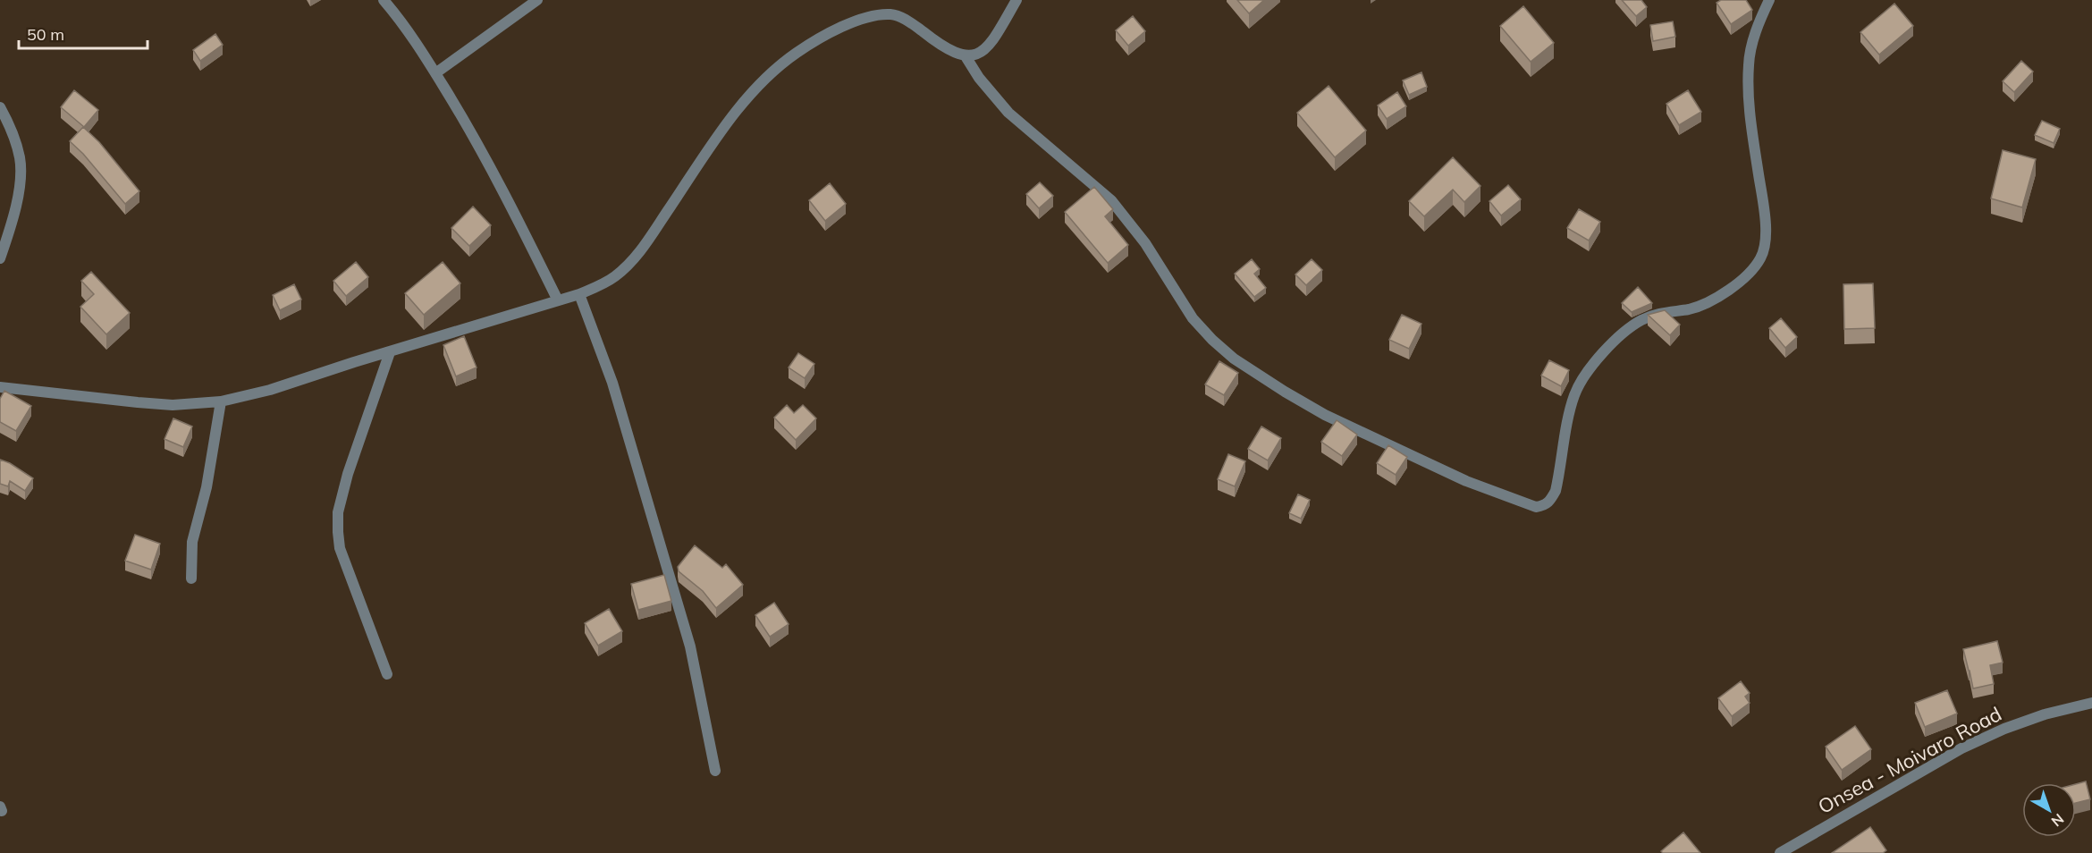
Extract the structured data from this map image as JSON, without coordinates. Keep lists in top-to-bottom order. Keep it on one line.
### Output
{"streets":{"street":["Onsea - Moivaro Road"]},"scale_bar":"50 m","north":"bottom right"}
